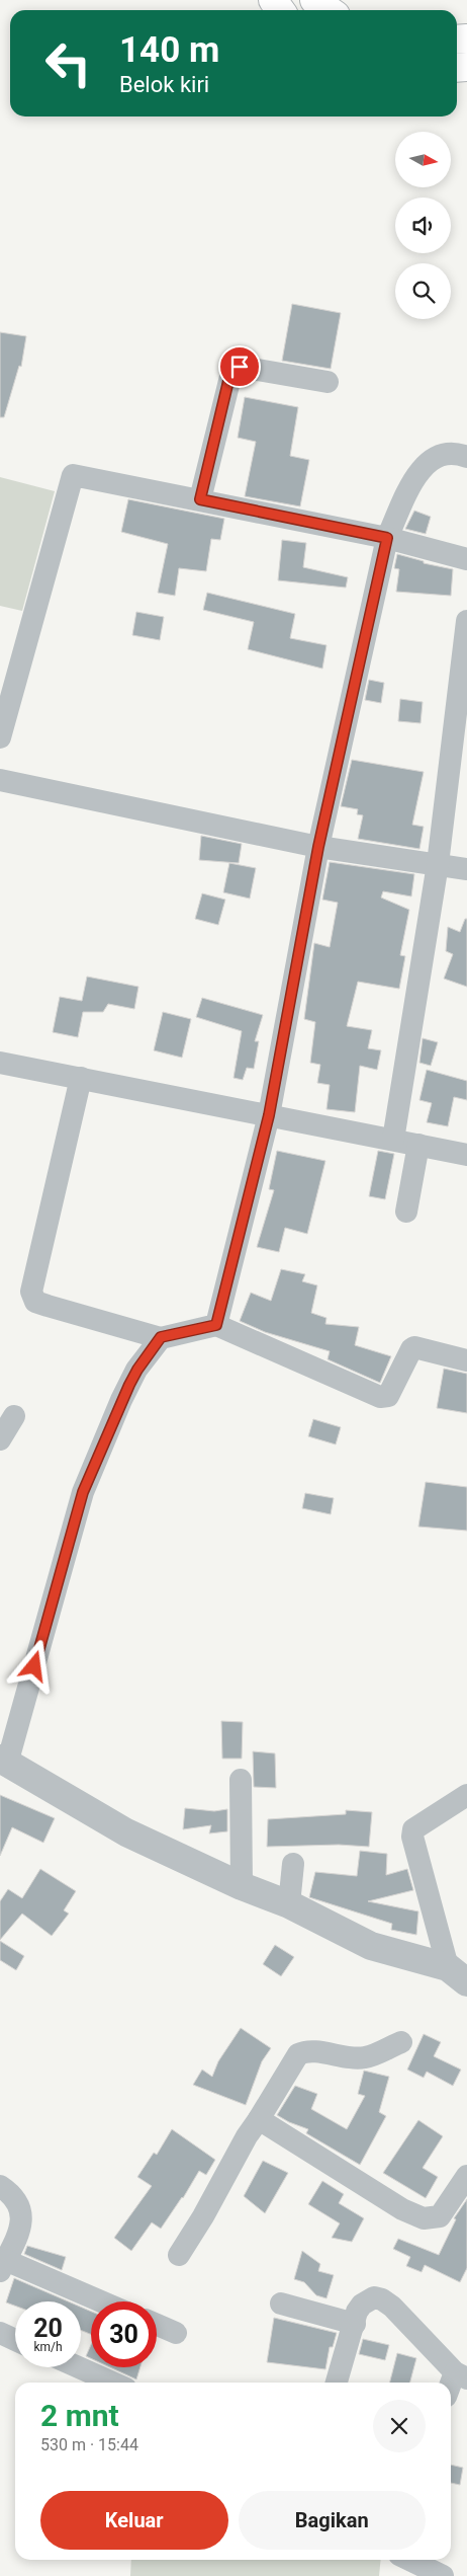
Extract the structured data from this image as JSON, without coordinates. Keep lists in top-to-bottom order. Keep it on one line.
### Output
{"north":"right","page":{"turn":["140 m","Belok kiri"],"speed":"20 km/h","limit":"30","heading":["2 mnt","530 m · 15:44"],"buttons":["Keluar","Bagikan"]}}
